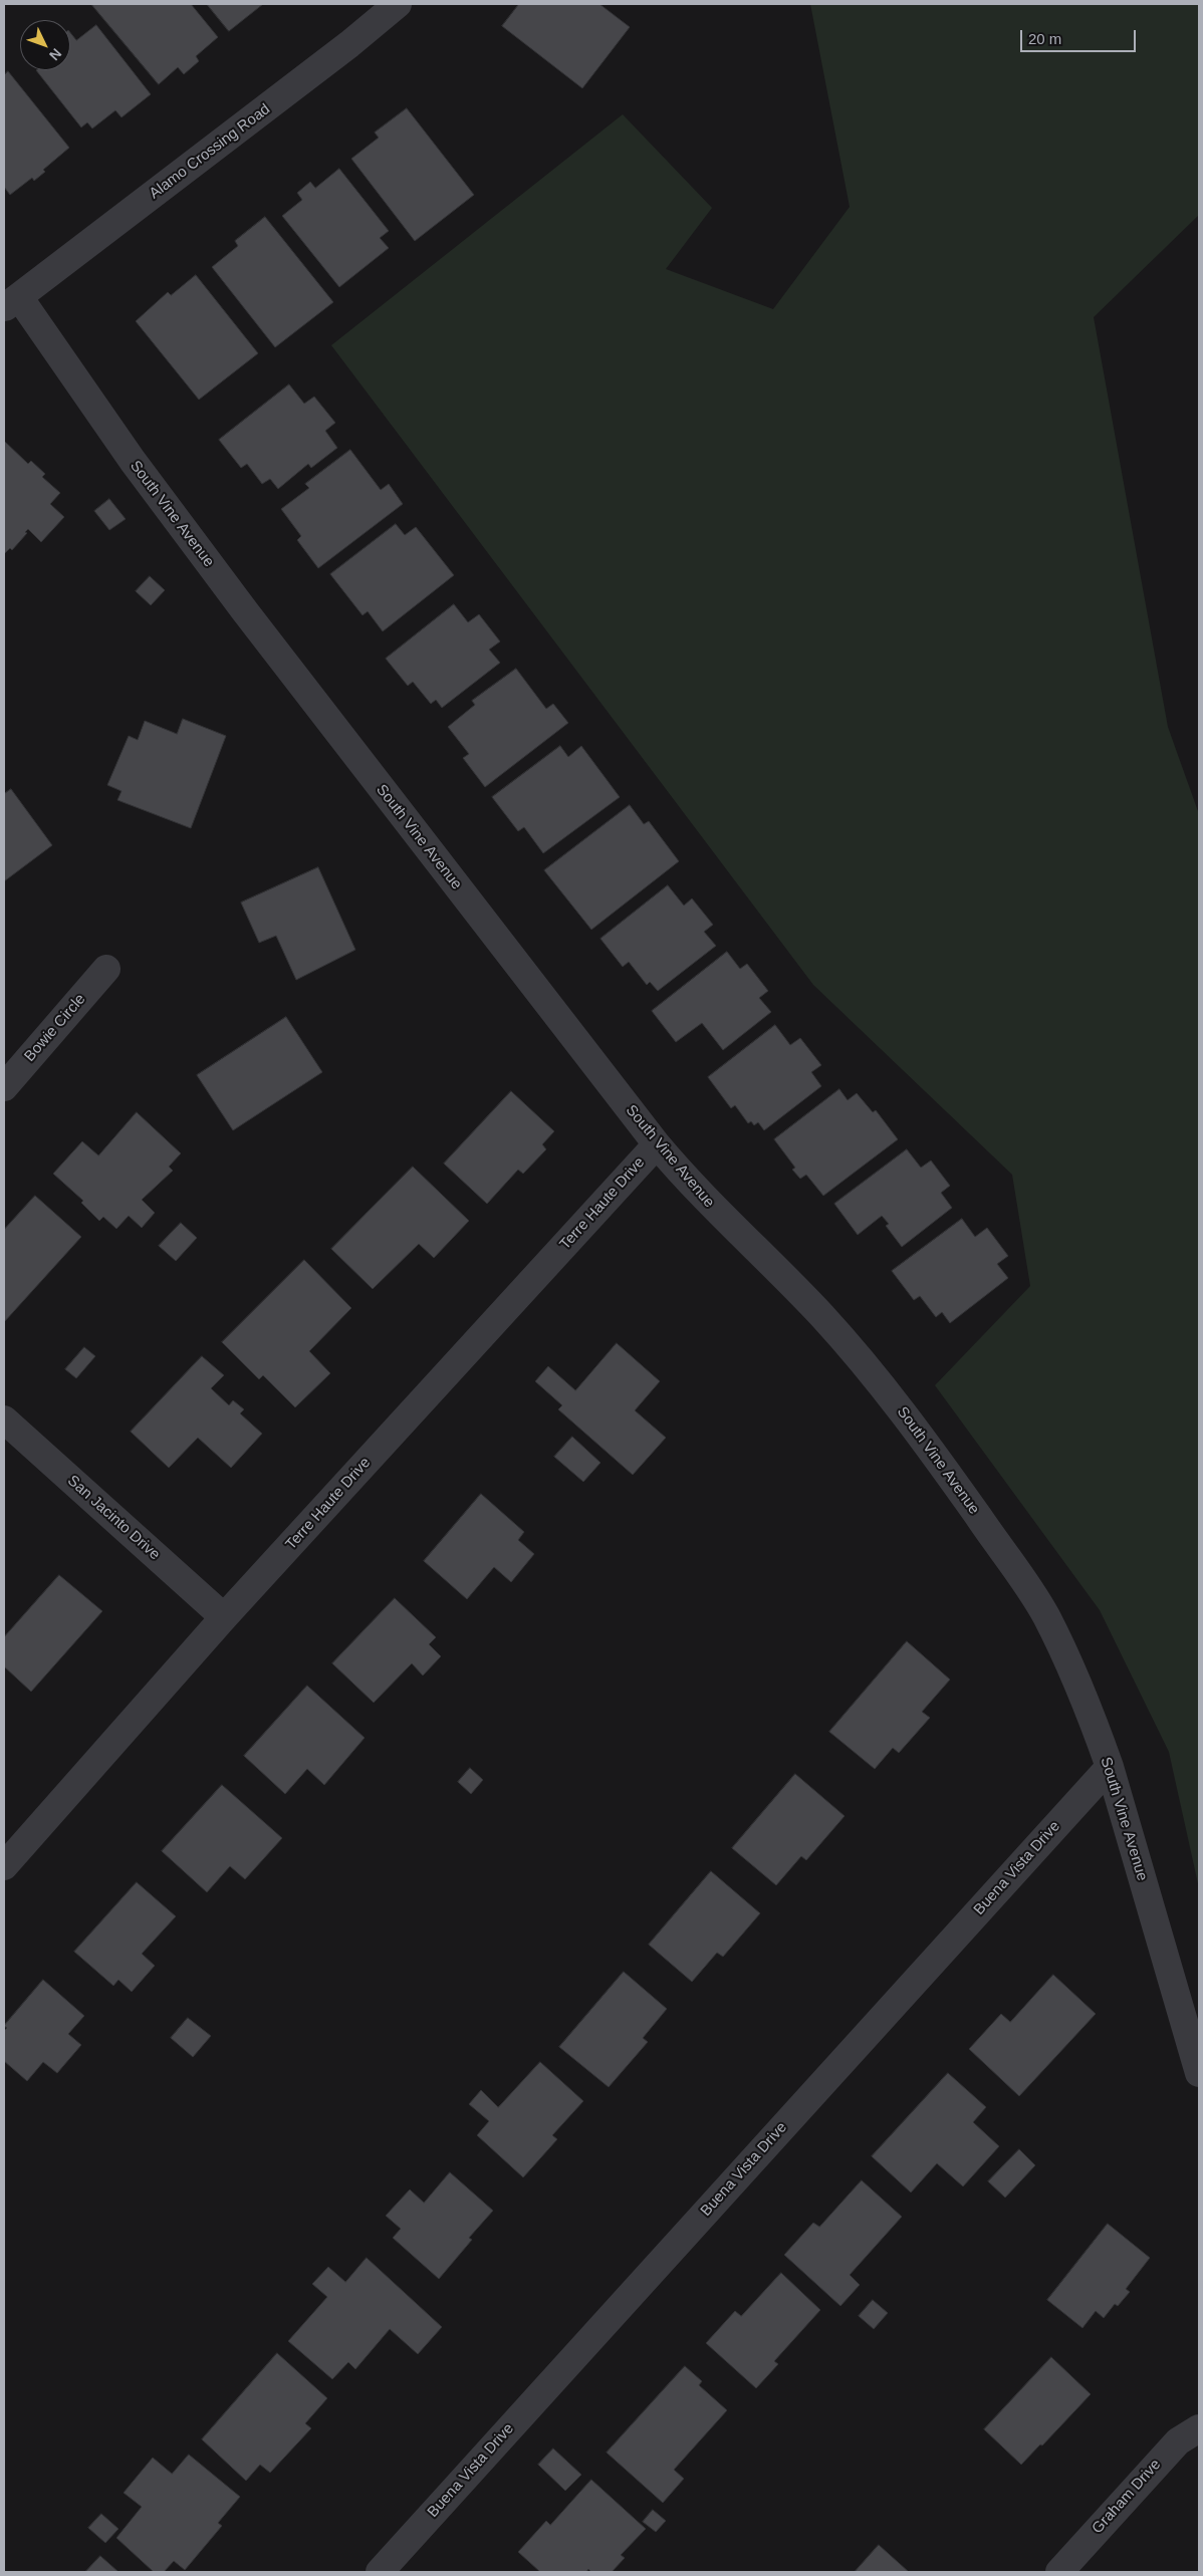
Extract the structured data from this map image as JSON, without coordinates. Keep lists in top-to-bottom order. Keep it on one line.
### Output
{"streets":{"street":["Alamo Crossing Road","South Vine Avenue","Bowie Circle","Terre Haute Drive","San Jacinto Drive","Buena Vista Drive","Graham Drive"]},"crossings":[["Alamo Crossing Road","South Vine Avenue"],["South Vine Avenue","Terre Haute Drive"],["South Vine Avenue","Buena Vista Drive"],["Terre Haute Drive","San Jacinto Drive"]],"scale_bar":"20 m","north":"bottom right"}
